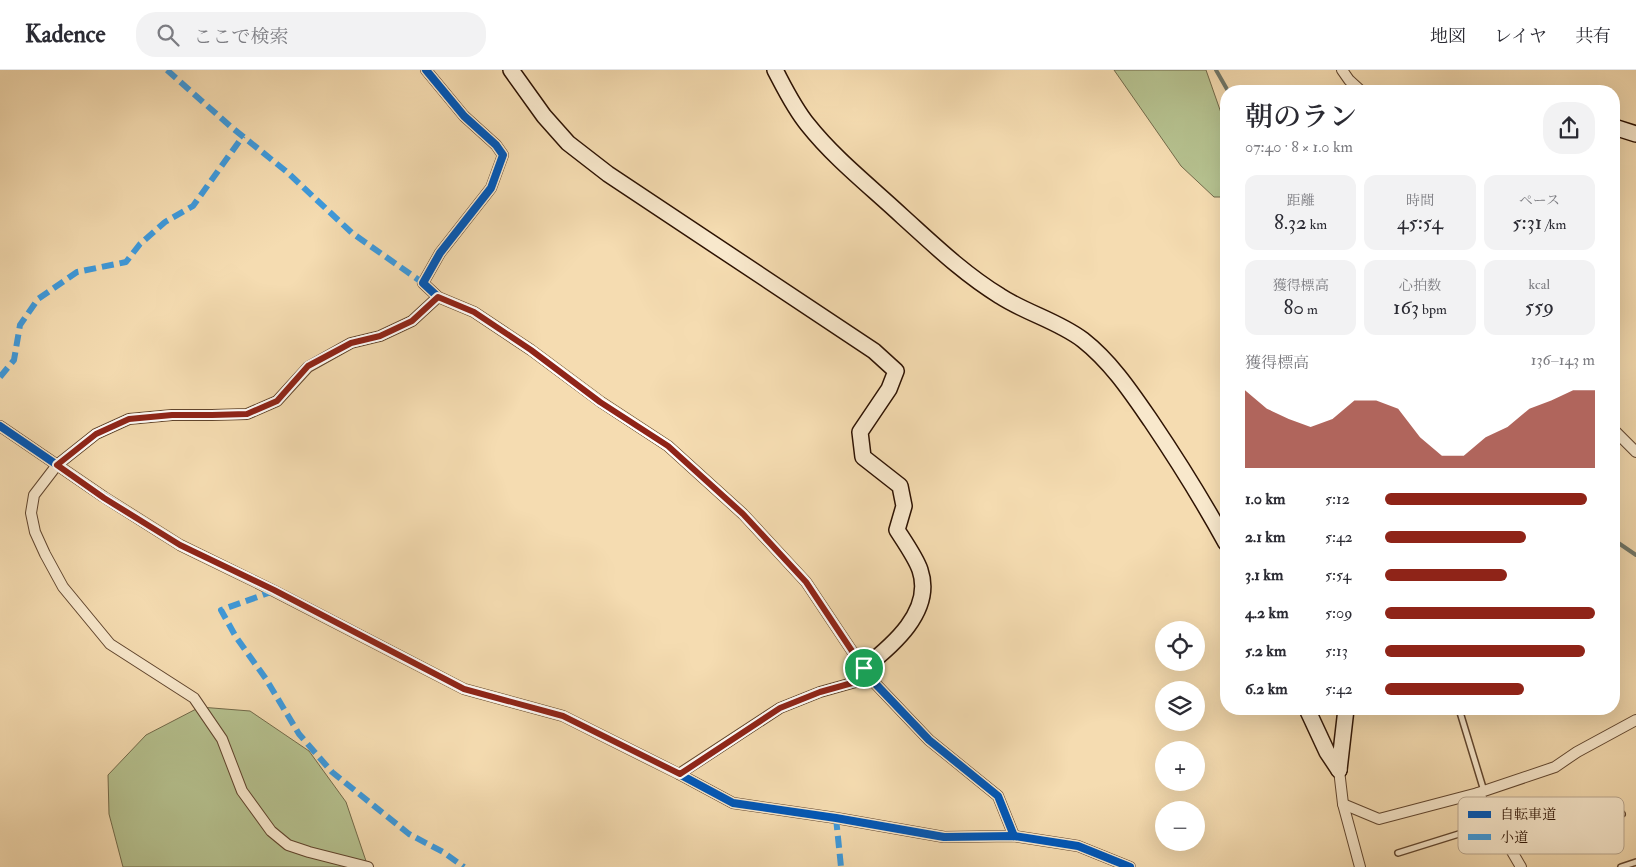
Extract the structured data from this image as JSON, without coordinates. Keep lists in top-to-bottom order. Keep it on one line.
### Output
{"legend":["自転車道","小道"],"page":{"header":"Kadence","search":"ここで検索","nav":["地図","レイヤ","共有"],"heading":["朝のラン","07:40 · 8 × 1.0 km"],"stats":[["距離","8.32 km"],["時間","45:54"],["ペース","5:31 /km"],["獲得標高","80 m"],["心拍数","163 bpm"],["kcal","559"]],"chart":["獲得標高","136–143 m"],"list":[{"name":"1.0 km","note":"5:12"},{"name":"2.1 km","note":"5:42"},{"name":"3.1 km","note":"5:54"},{"name":"4.2 km","note":"5:09"},{"name":"5.2 km","note":"5:13"},{"name":"6.2 km","note":"5:42"}],"map_buttons":["+","−"]}}
